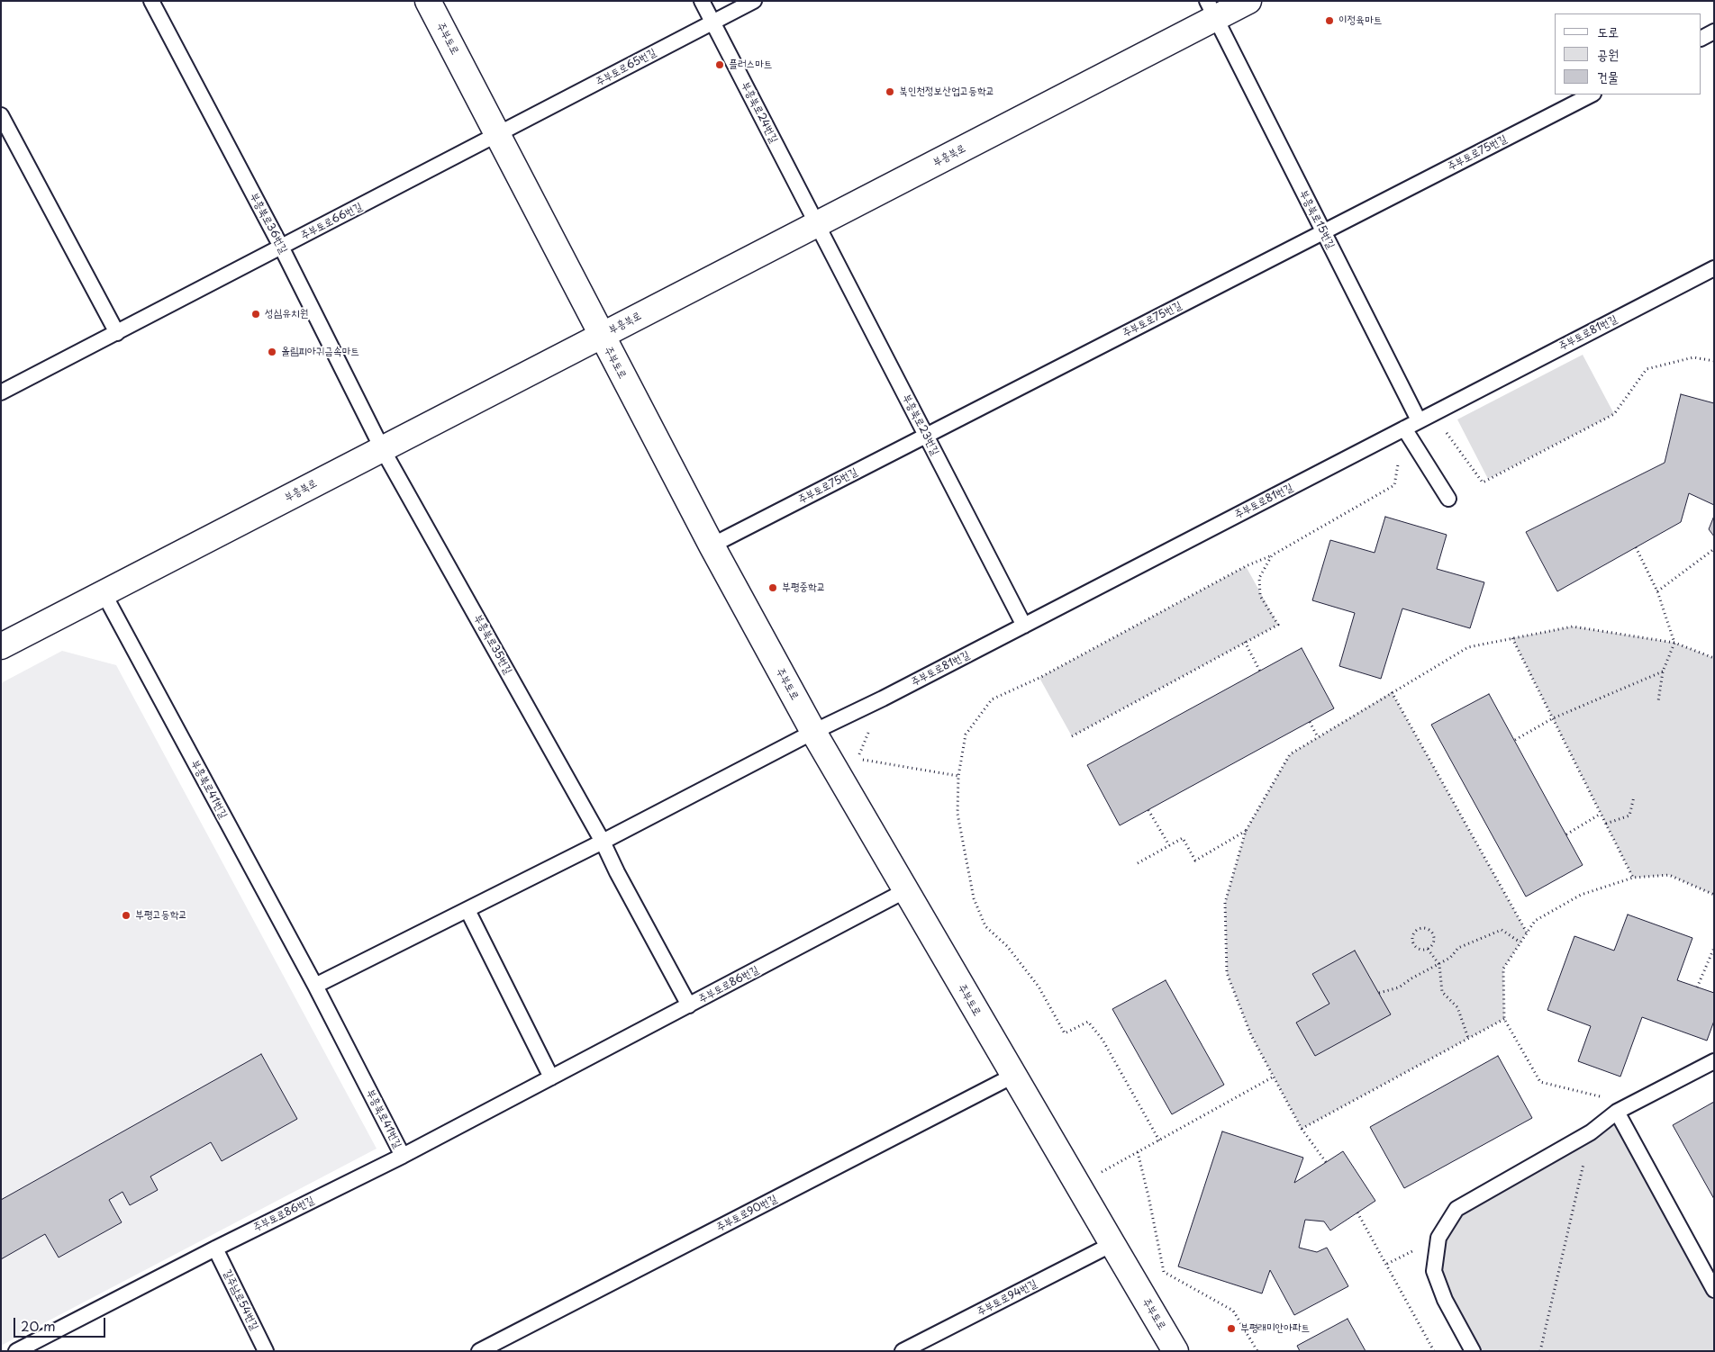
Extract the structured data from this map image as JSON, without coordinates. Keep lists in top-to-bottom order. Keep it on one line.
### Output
{"streets":{"main road":["주부토로","부흥북로"],"lane":["주부토로65번길","부흥북로24번길","주부토로75번길","부흥북로15번길","주부토로66번길","부흥북로36번길","주부토로81번길","부흥북로23번길","부흥북로35번길","부흥북로41번길","주부토로86번길","주부토로90번길","주부토로94번길","길주남로54번길"]},"crossings":[["주부토로","주부토로65번길"],["주부토로","주부토로75번길"],["주부토로","부흥북로"],["주부토로","주부토로66번길"],["주부토로","주부토로81번길"],["주부토로","주부토로86번길"],["주부토로","주부토로90번길"],["주부토로","주부토로94번길"],["주부토로65번길","부흥북로24번길"],["주부토로65번길","주부토로66번길"],["부흥북로24번길","부흥북로"],["부흥북로24번길","부흥북로23번길"],["주부토로75번길","부흥북로15번길"],["주부토로75번길","부흥북로23번길"],["부흥북로","부흥북로15번길"],["부흥북로","부흥북로36번길"],["부흥북로","부흥북로23번길"],["부흥북로","부흥북로35번길"],["부흥북로","부흥북로41번길"],["부흥북로15번길","주부토로81번길"],["주부토로66번길","부흥북로36번길"],["부흥북로36번길","부흥북로35번길"],["주부토로81번길","부흥북로23번길"],["주부토로81번길","부흥북로35번길"],["부흥북로35번길","주부토로86번길"],["부흥북로41번길","주부토로86번길"],["주부토로86번길","길주남로54번길"]],"places":["이정육마트","플러스마트","북인천정보산업고등학교","성심유치원","올림피아귀금속마트","부평중학교","부평고등학교","부평래미안아파트"],"legend":["도로","공원","건물"],"scale_bar":"20 m"}
